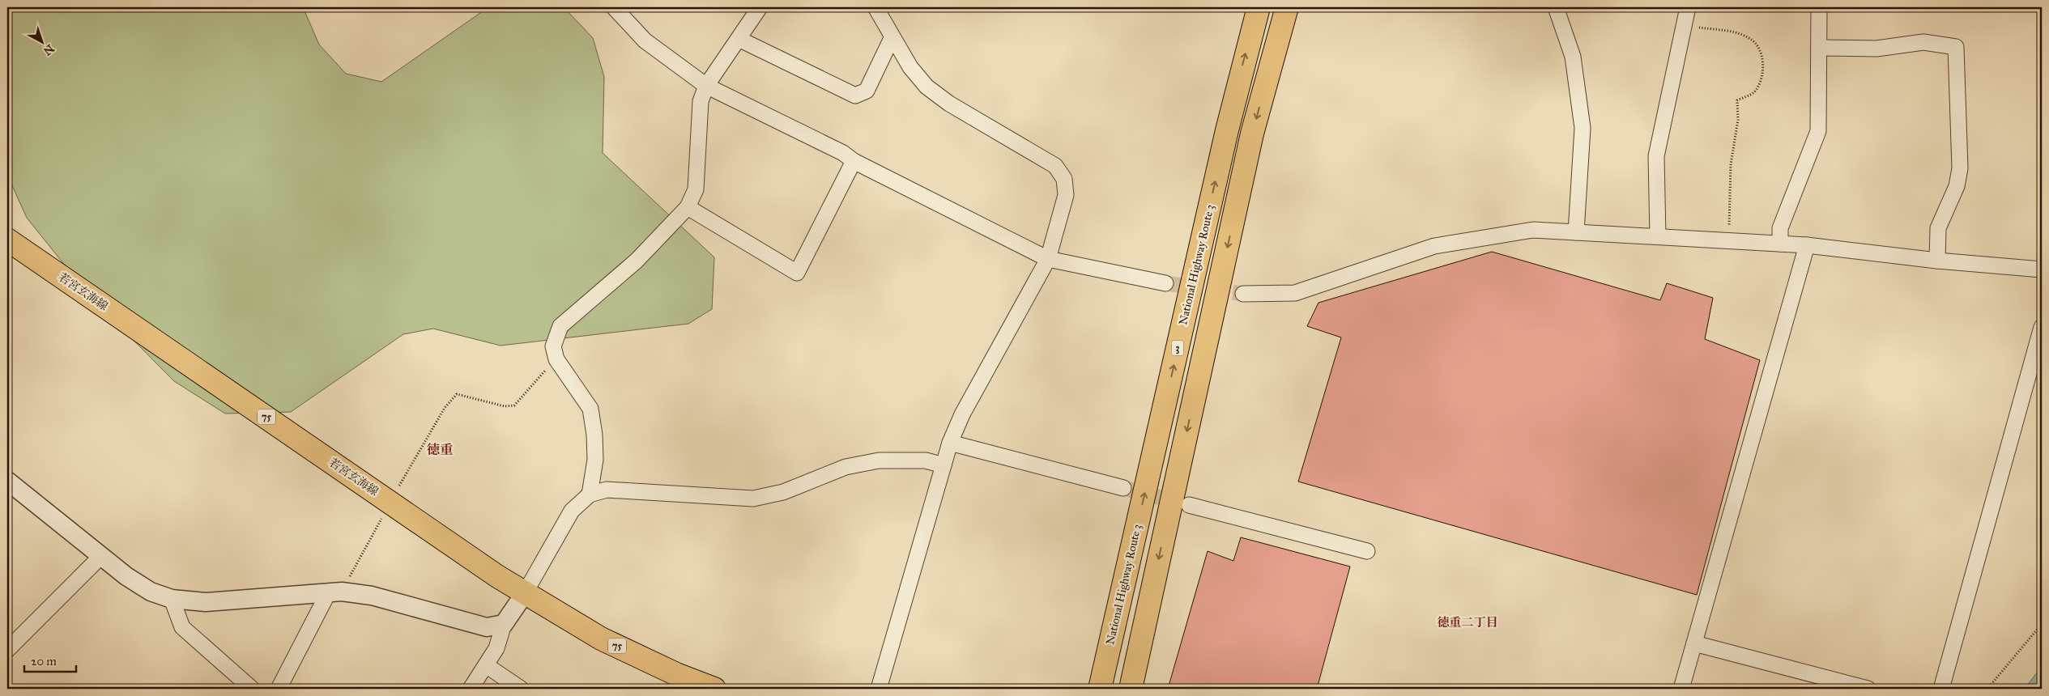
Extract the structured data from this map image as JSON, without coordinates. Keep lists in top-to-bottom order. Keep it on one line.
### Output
{"streets":{"main road":["National Highway Route 3","若宮玄海線","3","75"]},"districts":["徳重","徳重二丁目"],"scale_bar":"20 m","north":"bottom right"}
